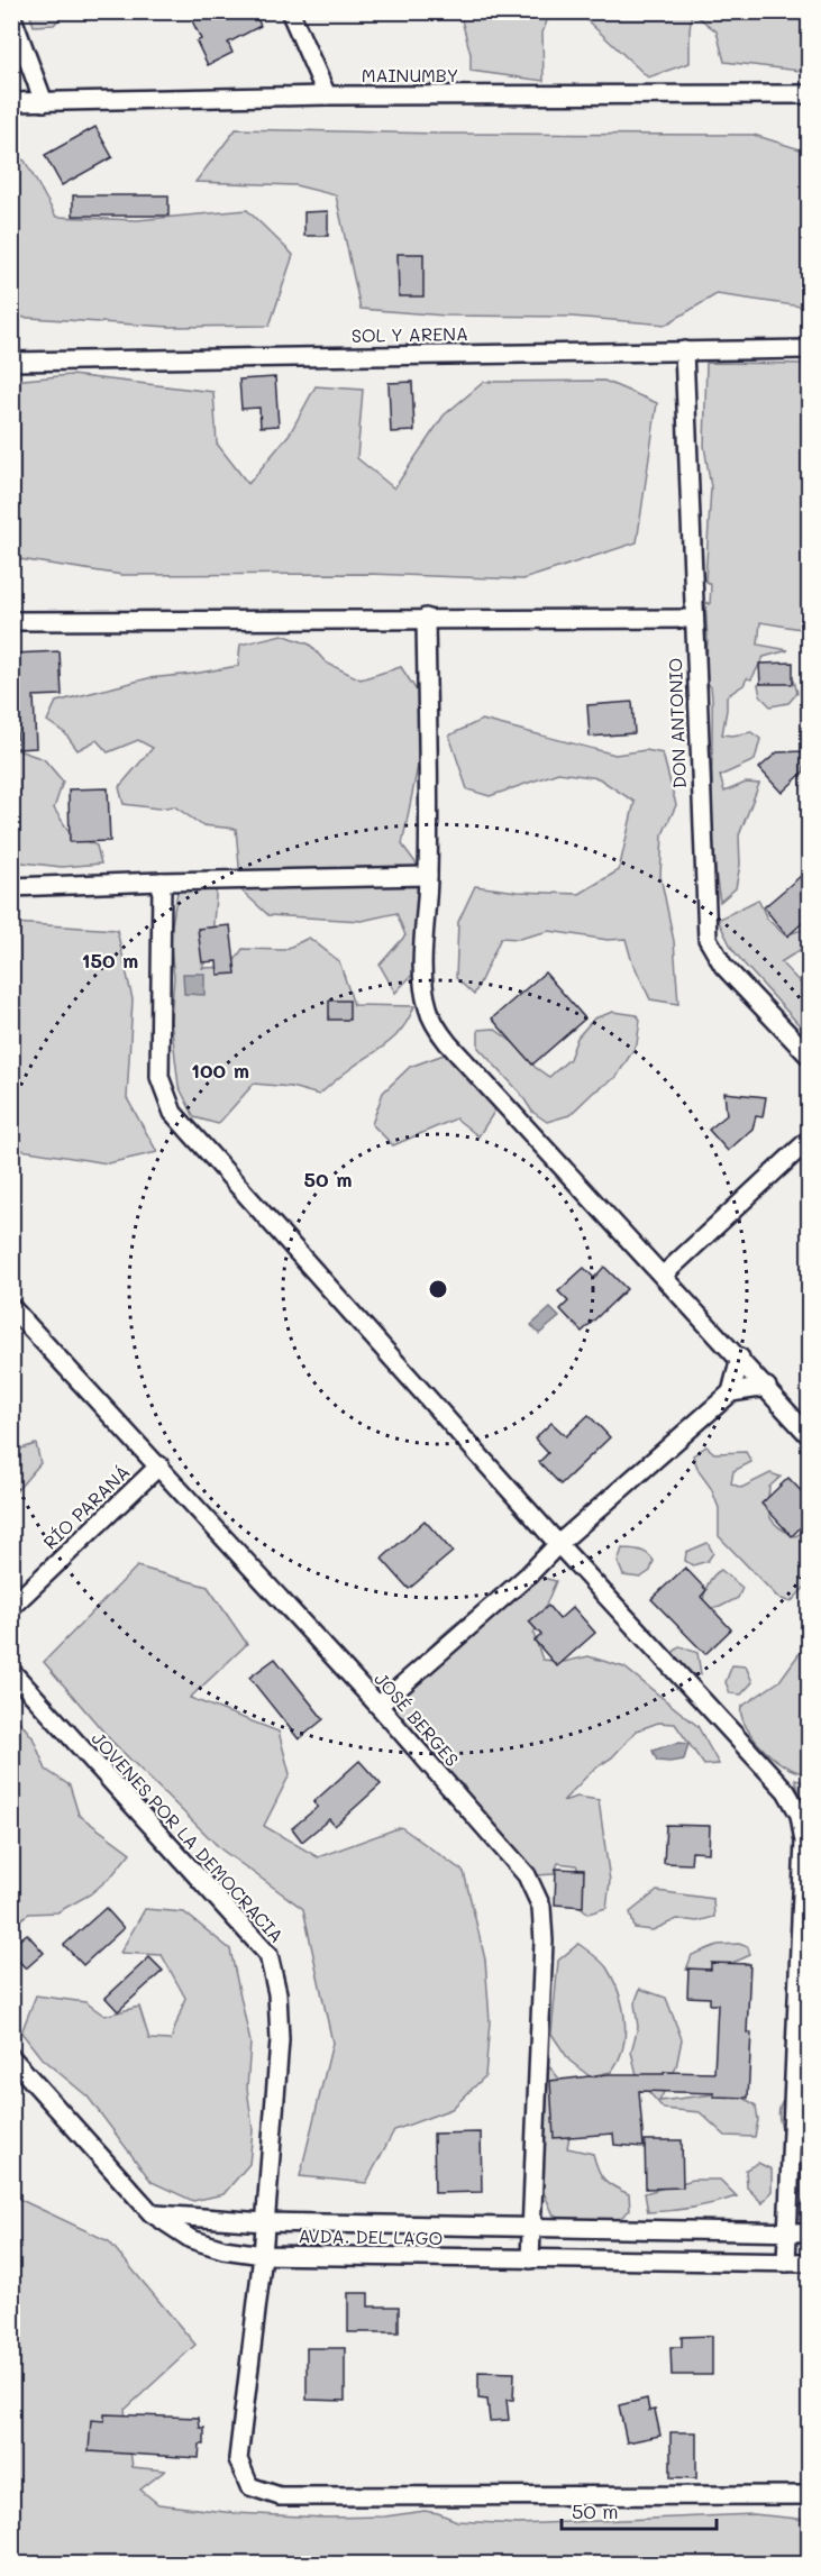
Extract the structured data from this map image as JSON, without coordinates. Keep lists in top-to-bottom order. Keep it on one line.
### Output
{"streets":{"street":["MAINUMBY","SOL Y ARENA","DON ANTONIO","RÍO PARANÁ","JOSÉ BERGES","JOVENES POR LA DEMOCRACIA","AVDA. DEL LAGO"]},"crossings":[["SOL Y ARENA","DON ANTONIO"],["RÍO PARANÁ","JOSÉ BERGES"],["JOSÉ BERGES","AVDA. DEL LAGO"],["JOVENES POR LA DEMOCRACIA","AVDA. DEL LAGO"]],"scale_bar":"50 m","rings":["150 m","100 m","50 m"]}
